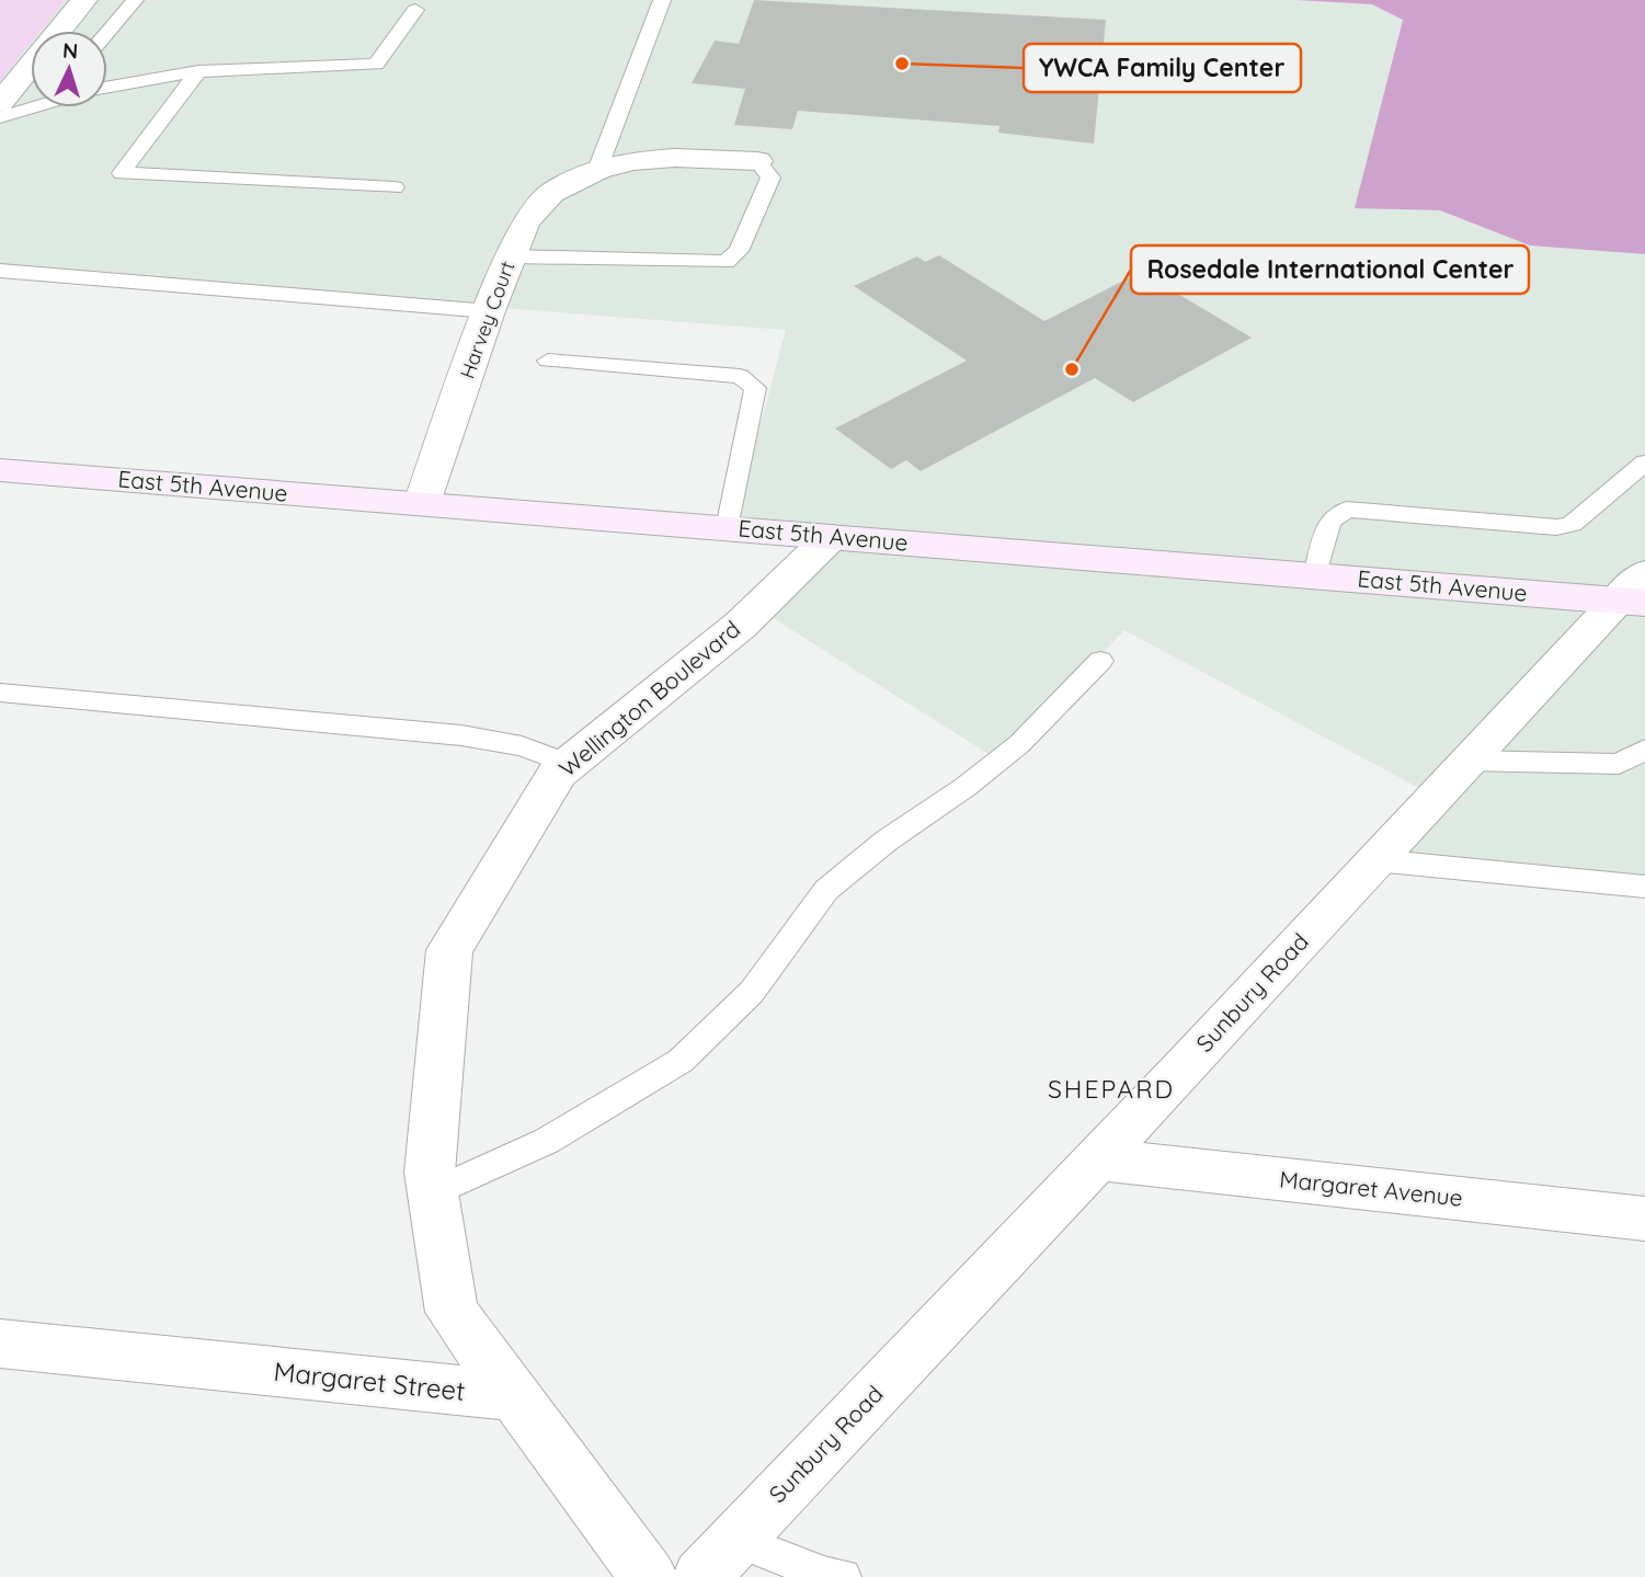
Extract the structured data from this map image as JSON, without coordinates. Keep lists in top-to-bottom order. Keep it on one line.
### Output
{"streets":{"main road":["East 5th Avenue"],"street":["Harvey Court","Wellington Boulevard","Sunbury Road","Margaret Avenue","Margaret Street"]},"crossings":[["Harvey Court","East 5th Avenue"],["East 5th Avenue","Wellington Boulevard"],["East 5th Avenue","Sunbury Road"],["Wellington Boulevard","Margaret Street"],["Sunbury Road","Margaret Avenue"]],"districts":["SHEPARD"],"places":["YWCA Family Center","Rosedale International Center"],"north":"top"}
